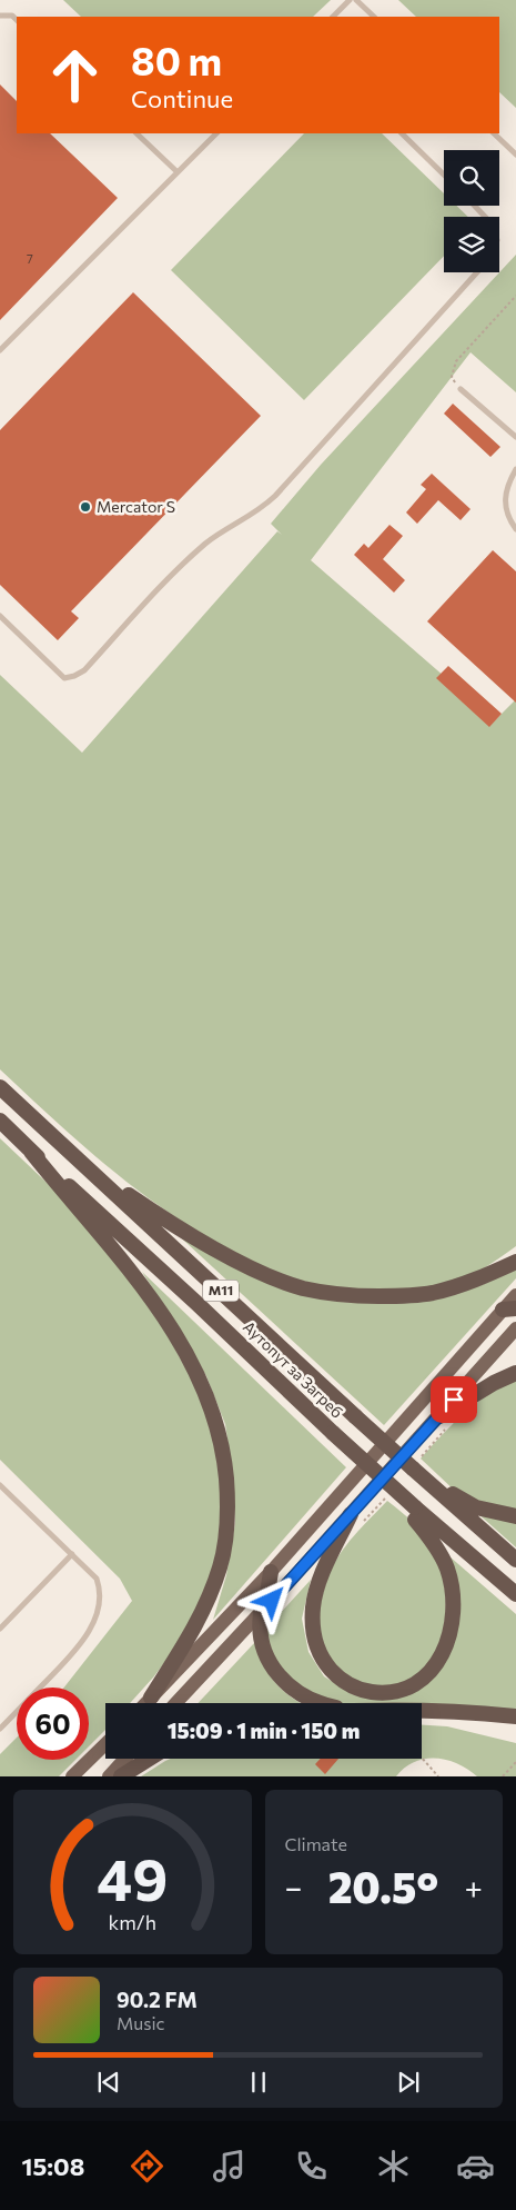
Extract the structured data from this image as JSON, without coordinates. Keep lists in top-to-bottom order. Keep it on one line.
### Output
{"streets":{"highway":["M11","Аутопут за Загреб"]},"places":["Mercator S"],"house_numbers":["7"],"page":{"turn":["80 m","Continue"],"limit":"60","trip":"15:09 · 1 min · 150 m","tile":"Climate","heat":["−","20.5°","+"],"song":["90.2 FM","Music"],"tabs":"15:08","gauge":["49","km/h"]}}
